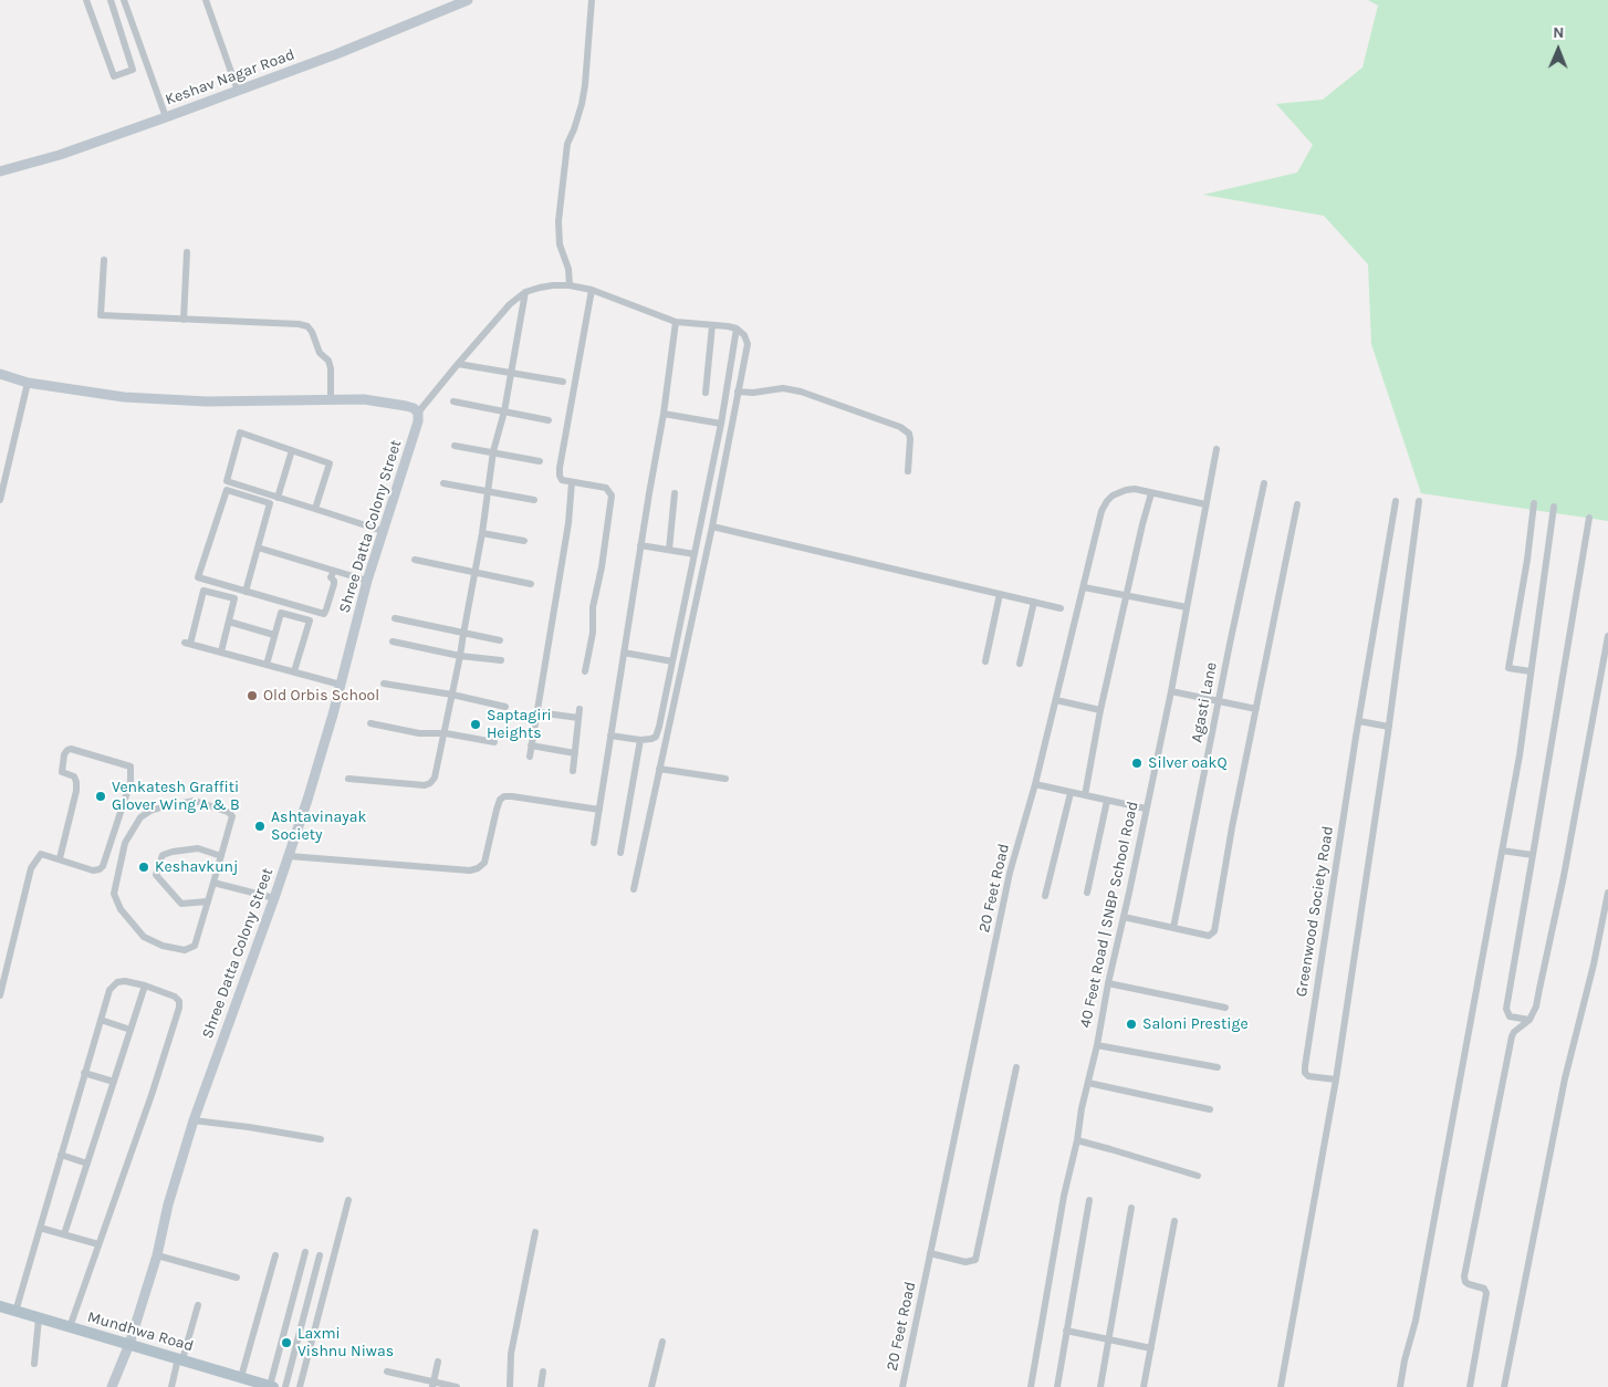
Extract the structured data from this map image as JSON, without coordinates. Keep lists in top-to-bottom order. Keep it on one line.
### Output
{"streets":{"main road":["Mundhwa Road"],"street":["Keshav Nagar Road","Shree Datta Colony Street","Agasti Lane","20 Feet Road","Greenwood Society Road","40 Feet Road | SNBP School Road"]},"crossings":[["Shree Datta Colony Street","Mundhwa Road"],["20 Feet Road","40 Feet Road | SNBP School Road"]],"places":["Old Orbis School","Saptagiri Heights","Silver oakQ","Venkatesh Graffiti Glover Wing A & B","Ashtavinayak Society","Keshavkunj","Saloni Prestige","Laxmi Vishnu Niwas"],"north":"top"}
